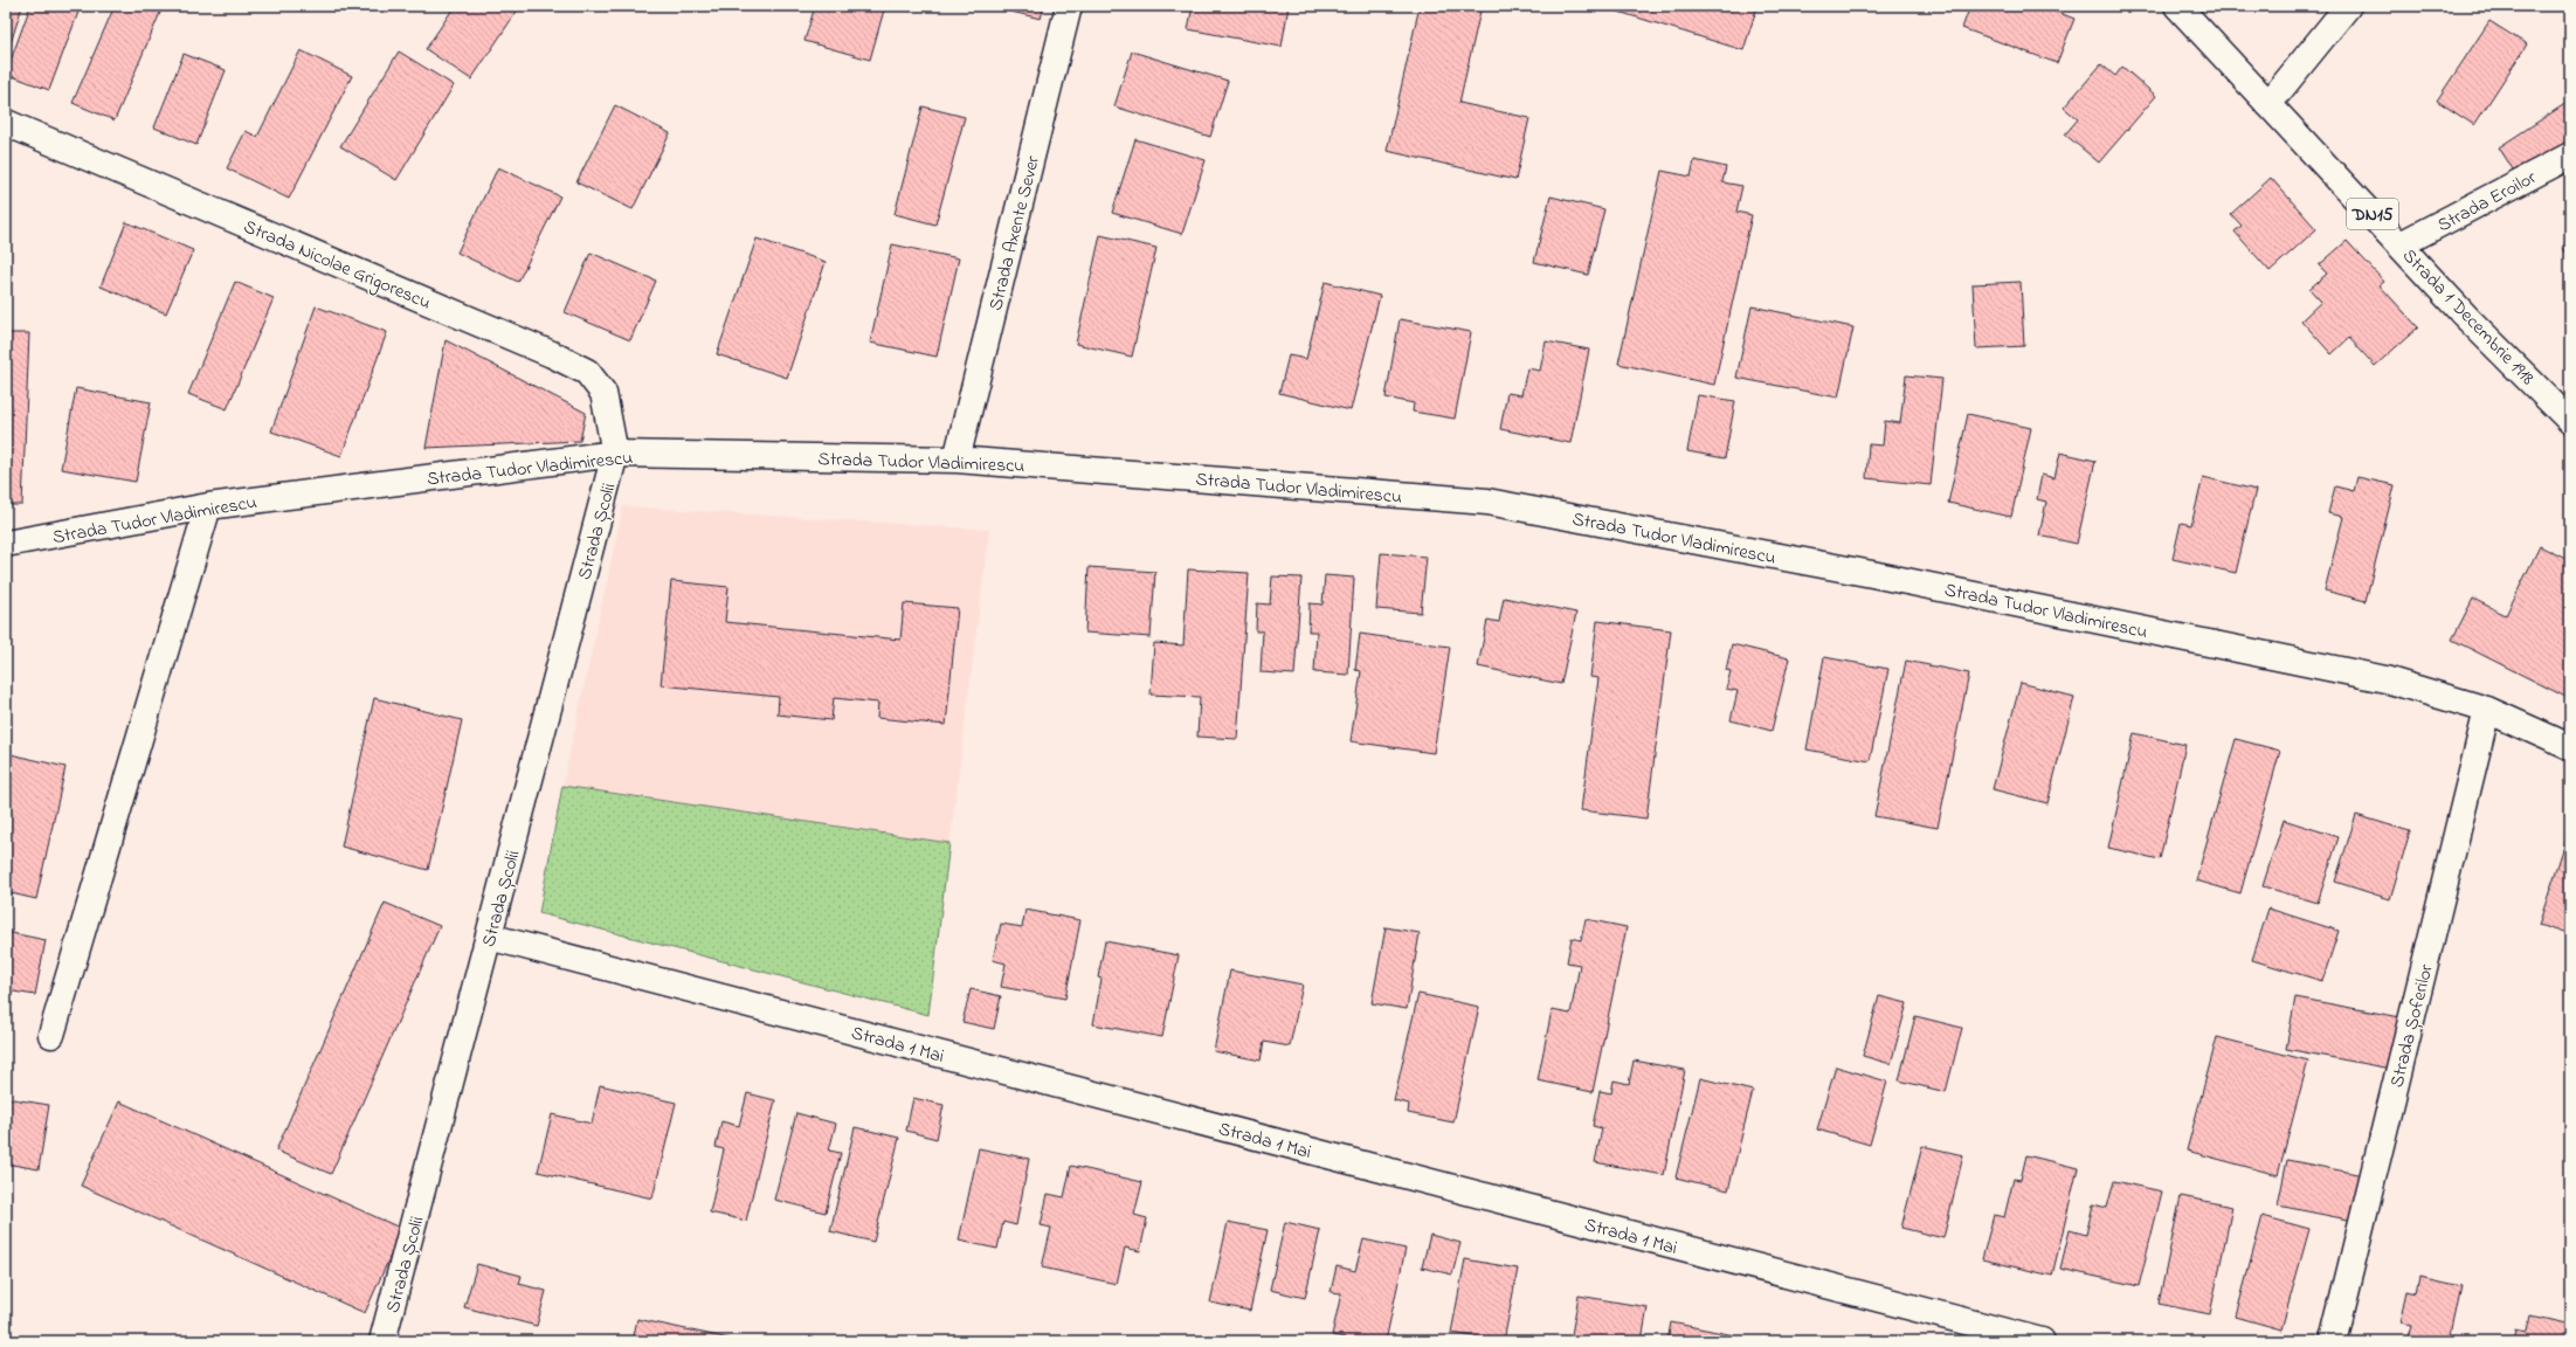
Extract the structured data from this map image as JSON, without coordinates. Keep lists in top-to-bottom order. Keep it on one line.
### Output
{"streets":{"street":["Strada Eroilor","DN15","Strada Axente Sever","Strada Nicolae Grigorescu","Strada 1 Decembrie 1918","Strada Tudor Vladimirescu","Strada Școlii","Strada Șoferilor","Strada 1 Mai"]},"crossings":[["Strada Eroilor","Strada 1 Decembrie 1918"],["Strada Axente Sever","Strada Tudor Vladimirescu"],["Strada Nicolae Grigorescu","Strada Tudor Vladimirescu"],["Strada Nicolae Grigorescu","Strada Școlii"],["Strada Tudor Vladimirescu","Strada Școlii"],["Strada Tudor Vladimirescu","Strada Șoferilor"],["Strada Școlii","Strada 1 Mai"]]}
